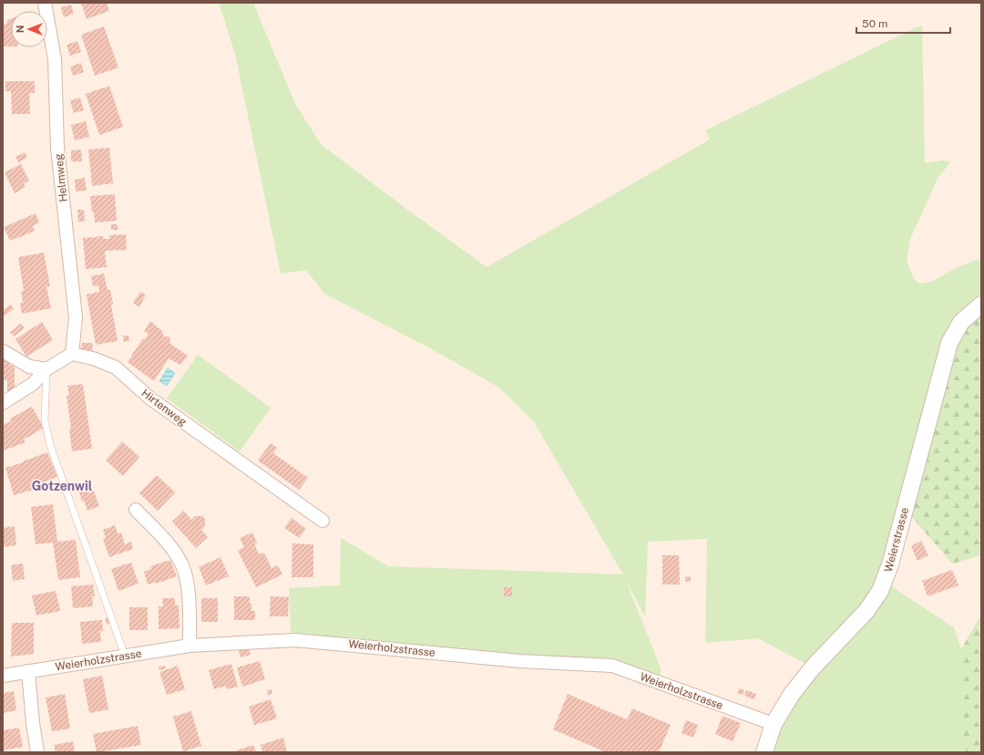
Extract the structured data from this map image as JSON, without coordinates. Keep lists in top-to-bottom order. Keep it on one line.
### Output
{"streets":{"street":["Helmweg","Hirtenweg","Weierstrasse","Weierholzstrasse"]},"crossings":[["Helmweg","Hirtenweg"],["Weierstrasse","Weierholzstrasse"]],"districts":["Gotzenwil"],"scale_bar":"50 m","north":"left"}
